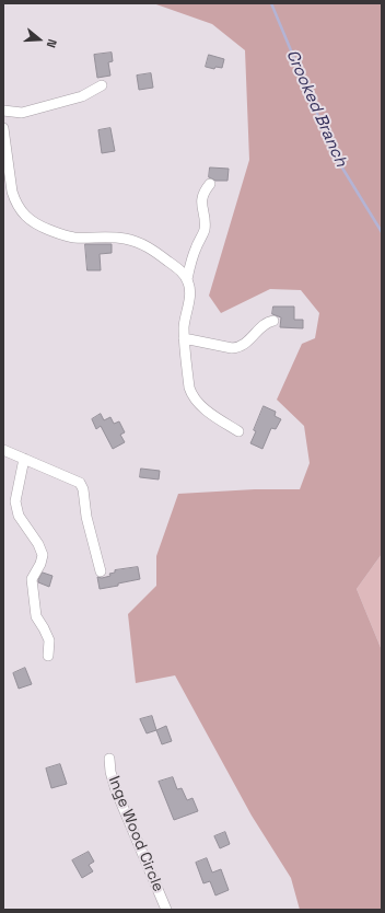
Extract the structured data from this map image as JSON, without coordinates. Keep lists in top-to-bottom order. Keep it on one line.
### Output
{"streets":{"street":["Inge Wood Circle"]},"water":["Crooked Branch"],"north":"right"}
